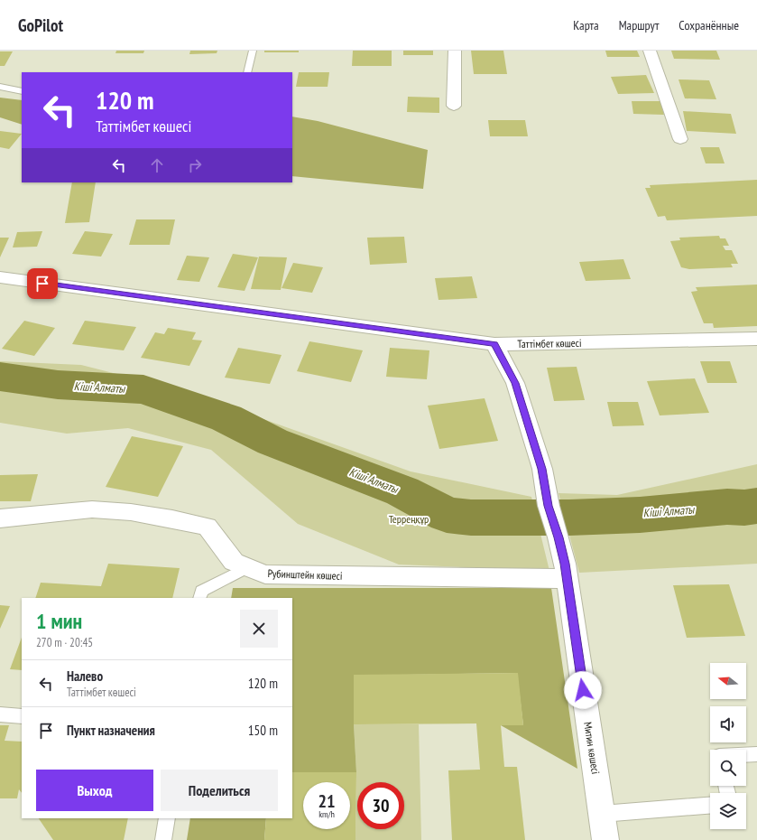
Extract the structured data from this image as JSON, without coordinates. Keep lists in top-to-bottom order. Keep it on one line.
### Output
{"streets":{"street":["Таттімбет көшесі","Рубинштейн көшесі","Митин көшесі"]},"crossings":[["Таттімбет көшесі","Митин көшесі"],["Рубинштейн көшесі","Митин көшесі"]],"water":["Кіші Алматы"],"parks":["Терреңқұр"],"north":"left","page":{"header":"GoPilot","nav":["Карта","Маршрут","Сохранённые"],"turn":["120 m","Таттімбет көшесі"],"heading":["1 мин","270 m · 20:45"],"list":[{"name":"Налево","note":"Таттімбет көшесі","value":"120 m"},{"name":"Пункт назначения","value":"150 m"}],"buttons":["Выход","Поделиться"],"speed":"21 km/h","limit":"30"}}
